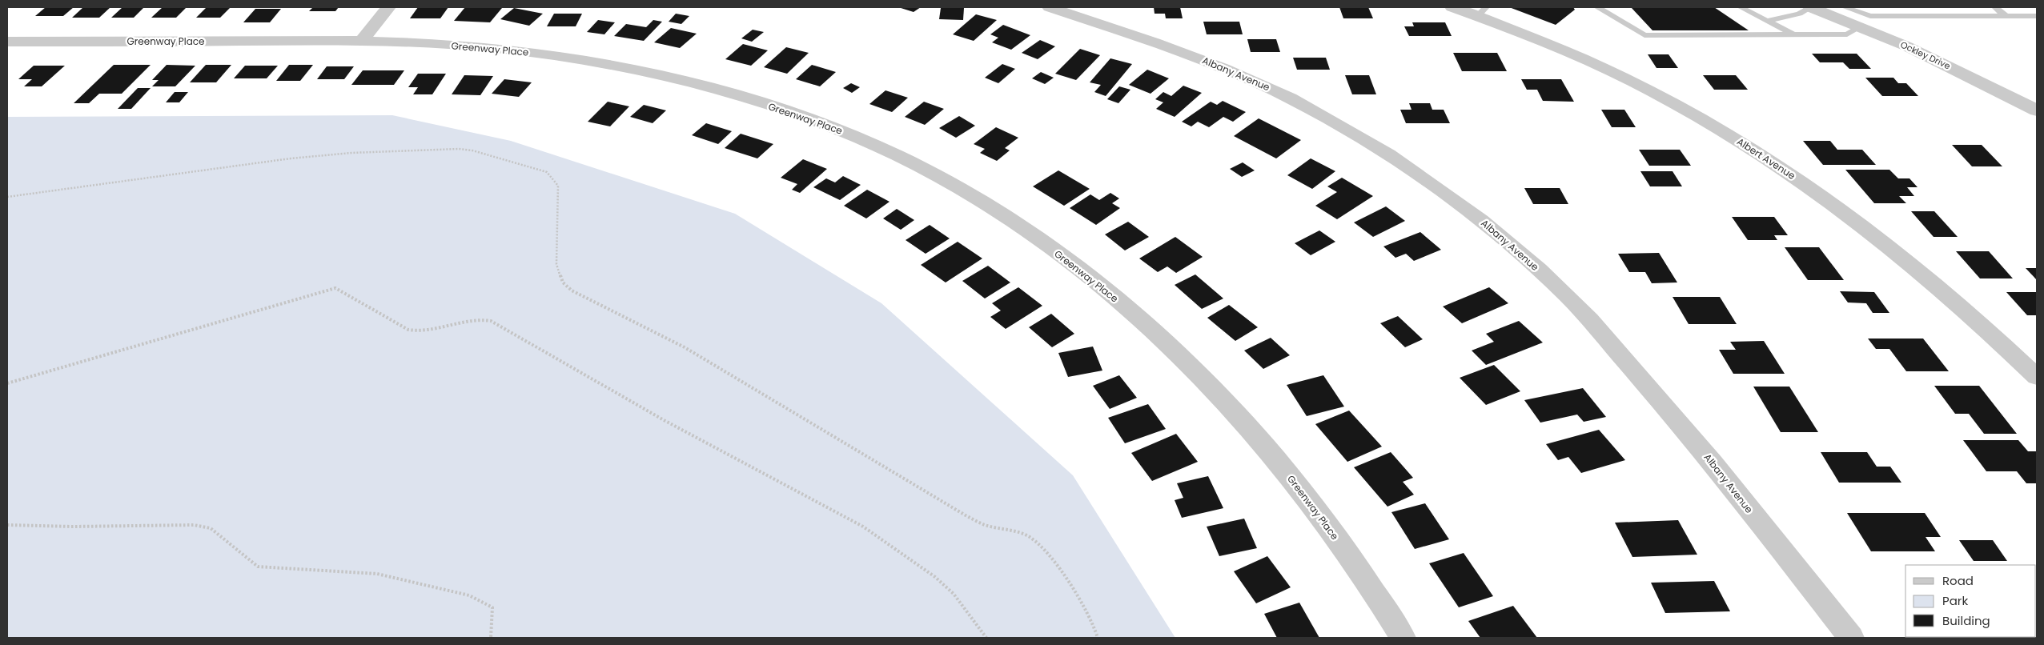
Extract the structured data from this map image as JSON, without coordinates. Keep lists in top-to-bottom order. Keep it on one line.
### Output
{"streets":{"street":["Greenway Place","Ockley Drive","Albany Avenue","Albert Avenue"]},"legend":["Road","Park","Building"]}
